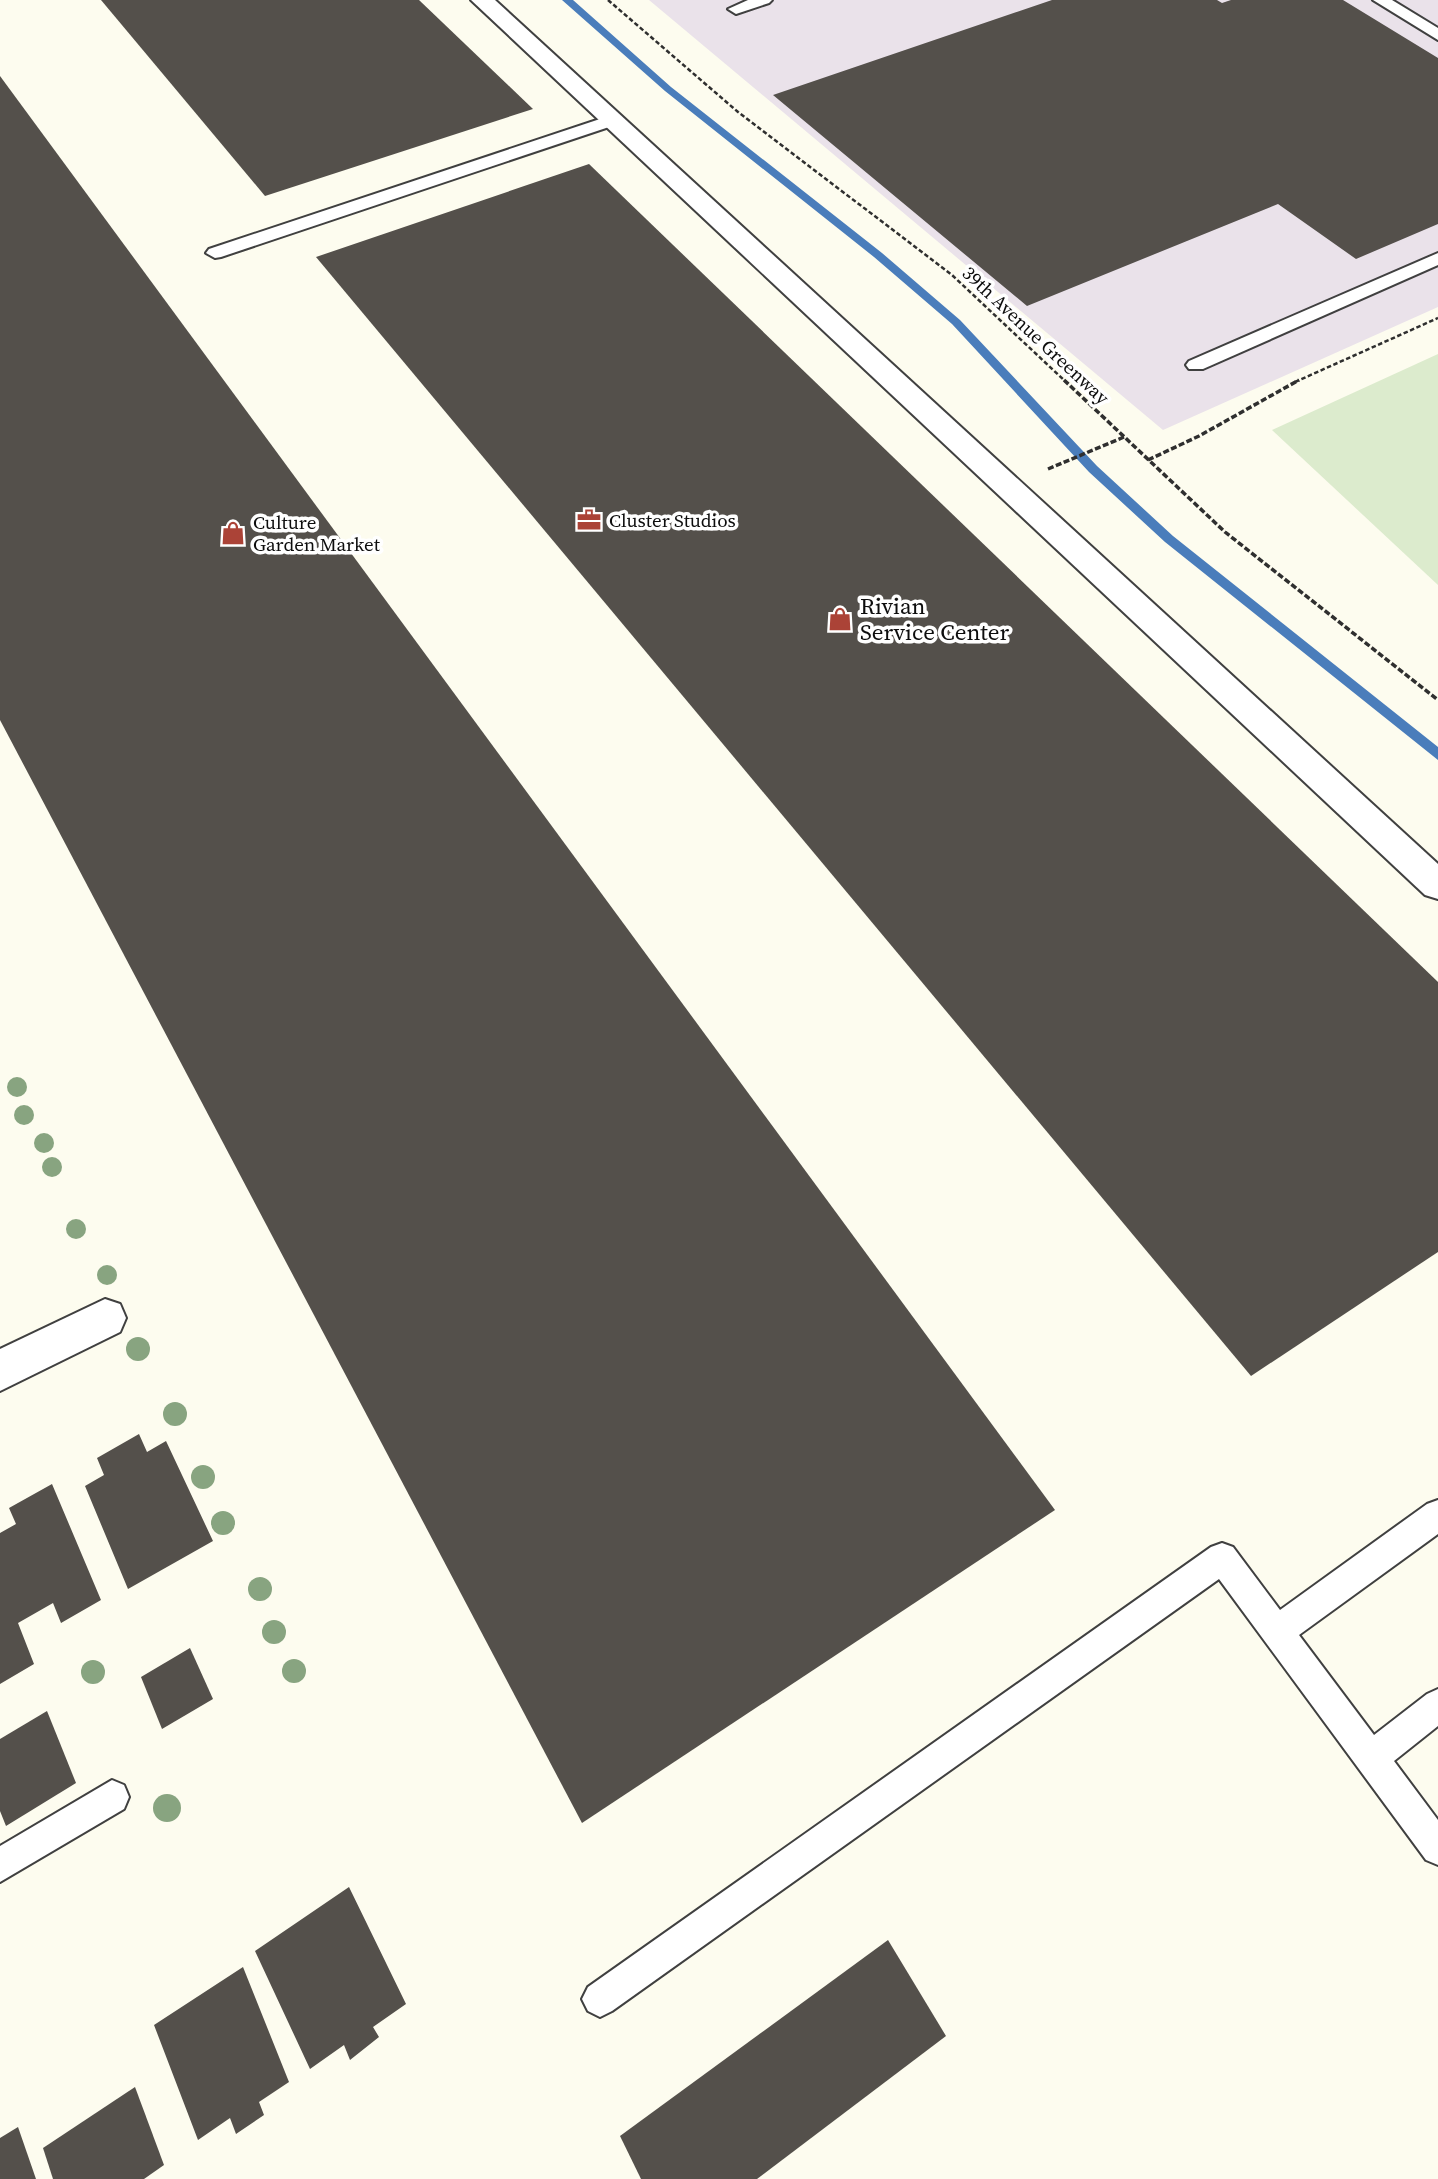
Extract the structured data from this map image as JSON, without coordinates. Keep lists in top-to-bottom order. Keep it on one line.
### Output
{"streets":{"path":["39th Avenue Greenway"]},"places":{"office":["Cluster Studios"],"shop":["Culture Garden Market","Rivian Service Center"]}}
